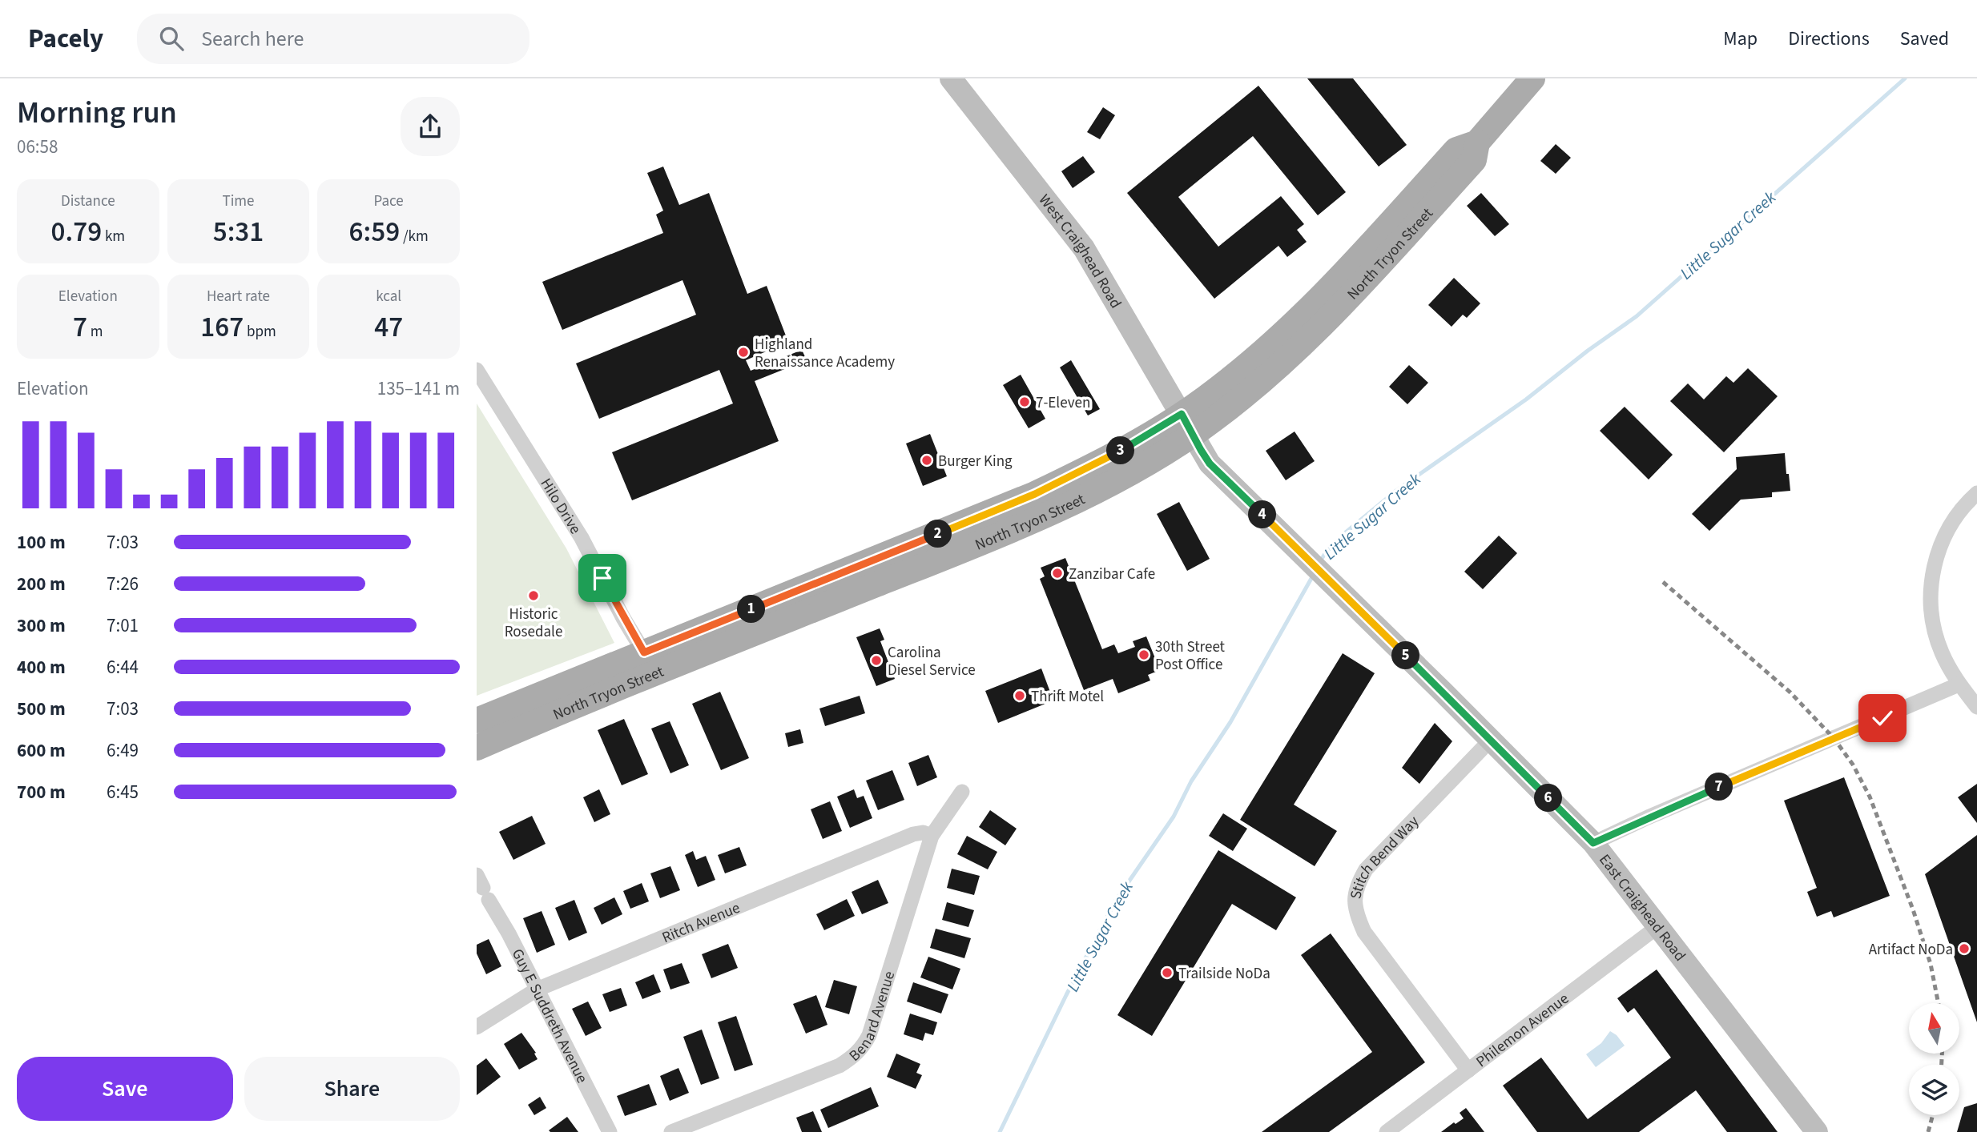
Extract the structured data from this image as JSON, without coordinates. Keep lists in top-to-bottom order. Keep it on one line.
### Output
{"streets":{"main road":["North Tryon Street"],"street":["West Craighead Road","Hilo Drive","Stitch Bend Way","East Craighead Road","Ritch Avenue","Benard Avenue","Guy E Suddreth Avenue","Philemon Avenue"]},"crossings":[["West Craighead Road","North Tryon Street"],["West Craighead Road","East Craighead Road"],["North Tryon Street","Hilo Drive"],["North Tryon Street","East Craighead Road"],["Stitch Bend Way","East Craighead Road"],["Stitch Bend Way","Philemon Avenue"],["East Craighead Road","Philemon Avenue"],["Ritch Avenue","Benard Avenue"],["Ritch Avenue","Guy E Suddreth Avenue"]],"water":["Little Sugar Creek"],"places":["Highland Renaissance Academy","7-Eleven","Burger King","Zanzibar Cafe","Historic Rosedale","30th Street Post Office","Carolina Diesel Service","Thrift Motel","Artifact NoDa","Trailside NoDa"],"north":"top","page":{"header":"Pacely","search":"Search here","nav":["Map","Directions","Saved"],"heading":["Morning run","06:58"],"stats":[["Distance","0.79 km"],["Time","5:31"],["Pace","6:59 /km"],["Elevation","7 m"],["Heart rate","167 bpm"],["kcal","47"]],"chart":["Elevation","135–141 m"],"pins":["3","4","2","1","5","7","6"],"list":[{"name":"100 m","note":"7:03"},{"name":"200 m","note":"7:26"},{"name":"300 m","note":"7:01"},{"name":"400 m","note":"6:44"},{"name":"500 m","note":"7:03"},{"name":"600 m","note":"6:49"},{"name":"700 m","note":"6:45"}],"buttons":["Save","Share"]}}
